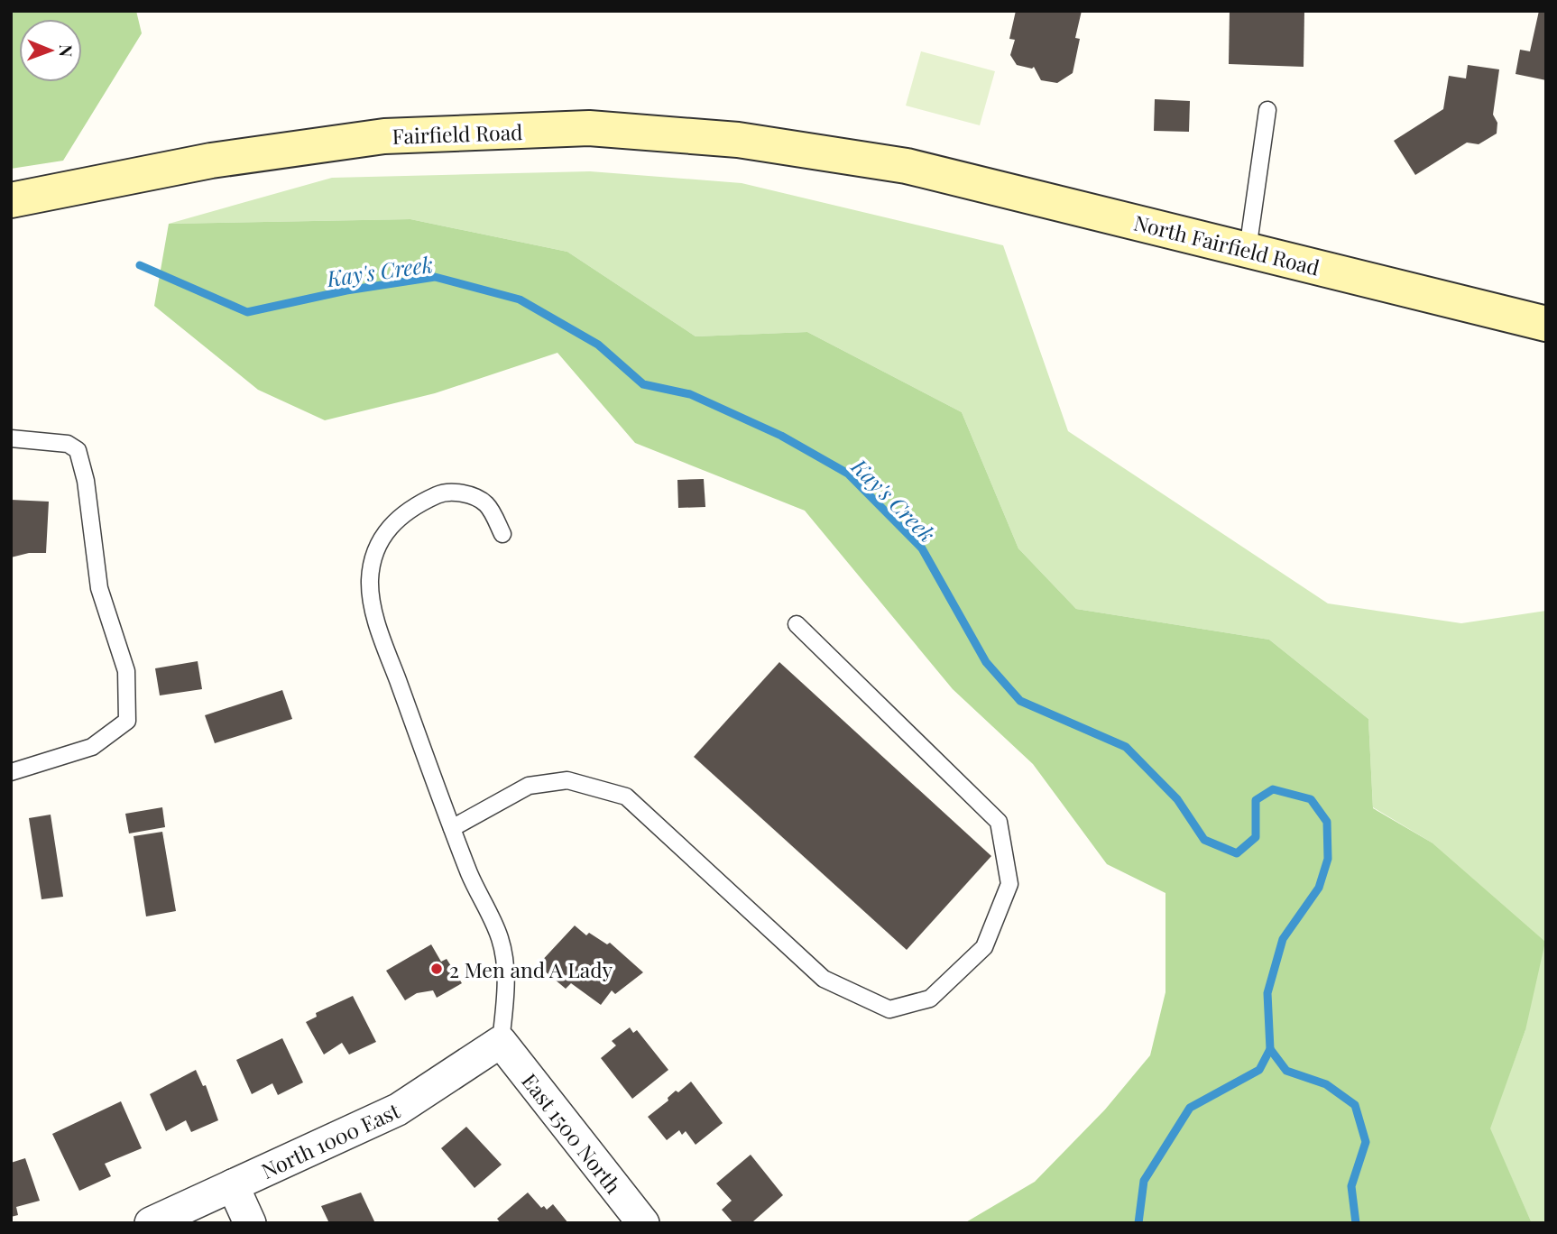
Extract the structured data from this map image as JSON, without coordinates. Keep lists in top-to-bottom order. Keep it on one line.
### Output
{"streets":{"main road":["Fairfield Road","North Fairfield Road"],"street":["East 1500 North","North 1000 East"]},"crossings":[["Fairfield Road","North Fairfield Road"],["East 1500 North","North 1000 East"]],"water":["Kay's Creek"],"places":["2 Men and A Lady"],"north":"right"}
